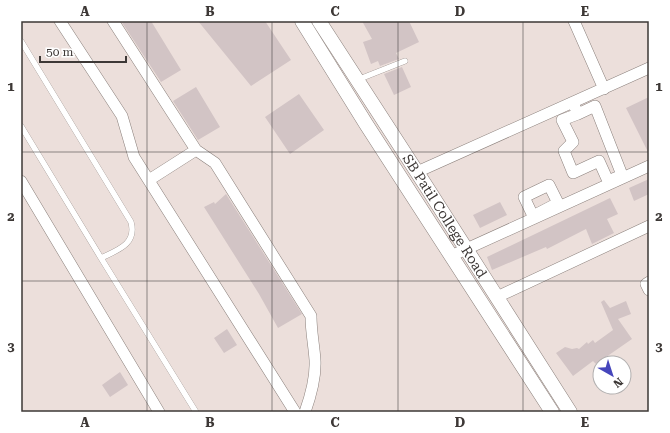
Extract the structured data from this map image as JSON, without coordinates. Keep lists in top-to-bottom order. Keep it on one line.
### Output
{"streets":{"street":["SB Patil College Road"]},"scale_bar":"50 m","north":"bottom right","grid":{"columns":["A","B","C","D","E"],"rows":["1","2","3"]}}
